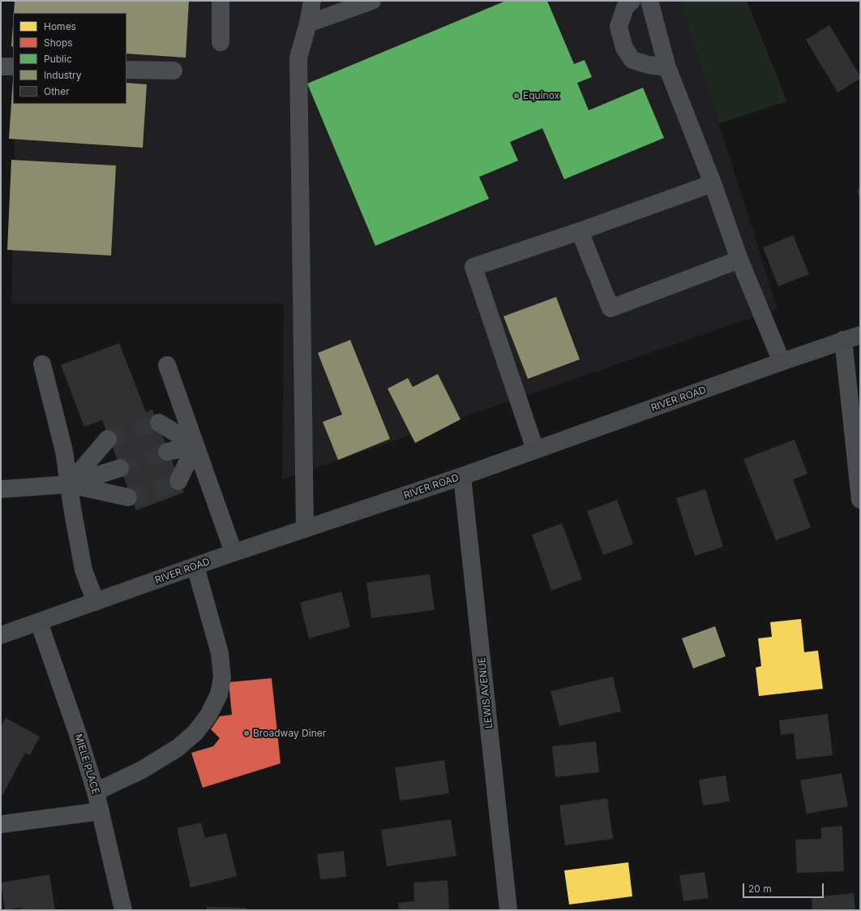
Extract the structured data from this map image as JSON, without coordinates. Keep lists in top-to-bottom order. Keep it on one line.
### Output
{"streets":{"main road":["RIVER ROAD"],"street":["LEWIS AVENUE","MIELE PLACE"]},"crossings":[["RIVER ROAD","LEWIS AVENUE"],["RIVER ROAD","MIELE PLACE"]],"places":["Equinox","Broadway Diner"],"legend":["Homes","Shops","Public","Industry","Other"],"scale_bar":"20 m"}
